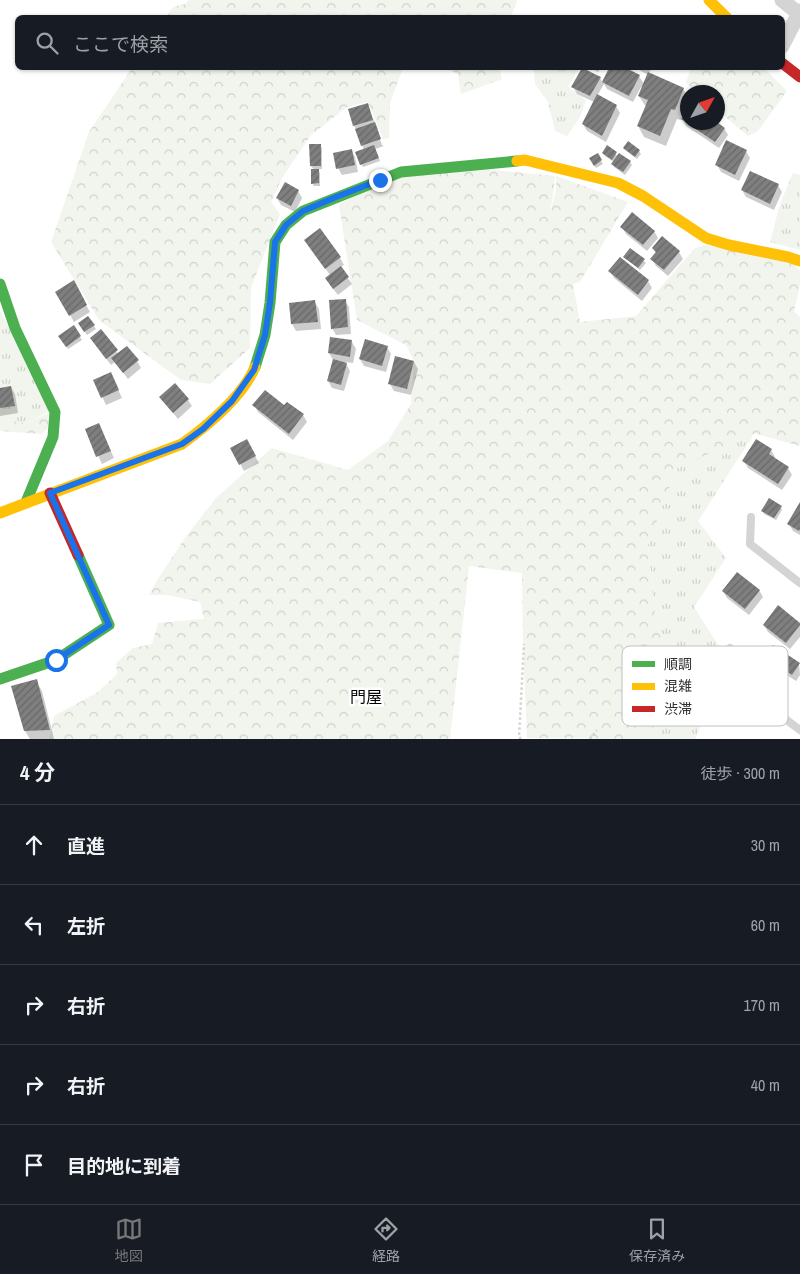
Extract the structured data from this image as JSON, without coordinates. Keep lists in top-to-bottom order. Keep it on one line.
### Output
{"districts":["門屋"],"legend":["順調","混雑","渋滞"],"north":"top right","page":{"search":"ここで検索","heading":["4 分","徒歩 · 300 m"],"list":[["直進","30 m"],["左折","60 m"],["右折","170 m"],["右折","40 m"],"目的地に到着"],"nav":["地図","経路","保存済み"]}}
